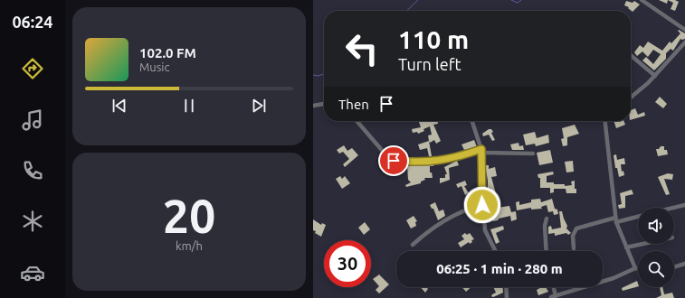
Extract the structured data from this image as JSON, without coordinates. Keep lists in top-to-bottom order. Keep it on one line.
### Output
{"page":{"tabs":"06:24","turn":["110 m","Turn left"],"song":["102.0 FM","Music"],"then":"Then","tile":["20","km/h"],"limit":"30","trip":"06:25 · 1 min · 280 m"}}
